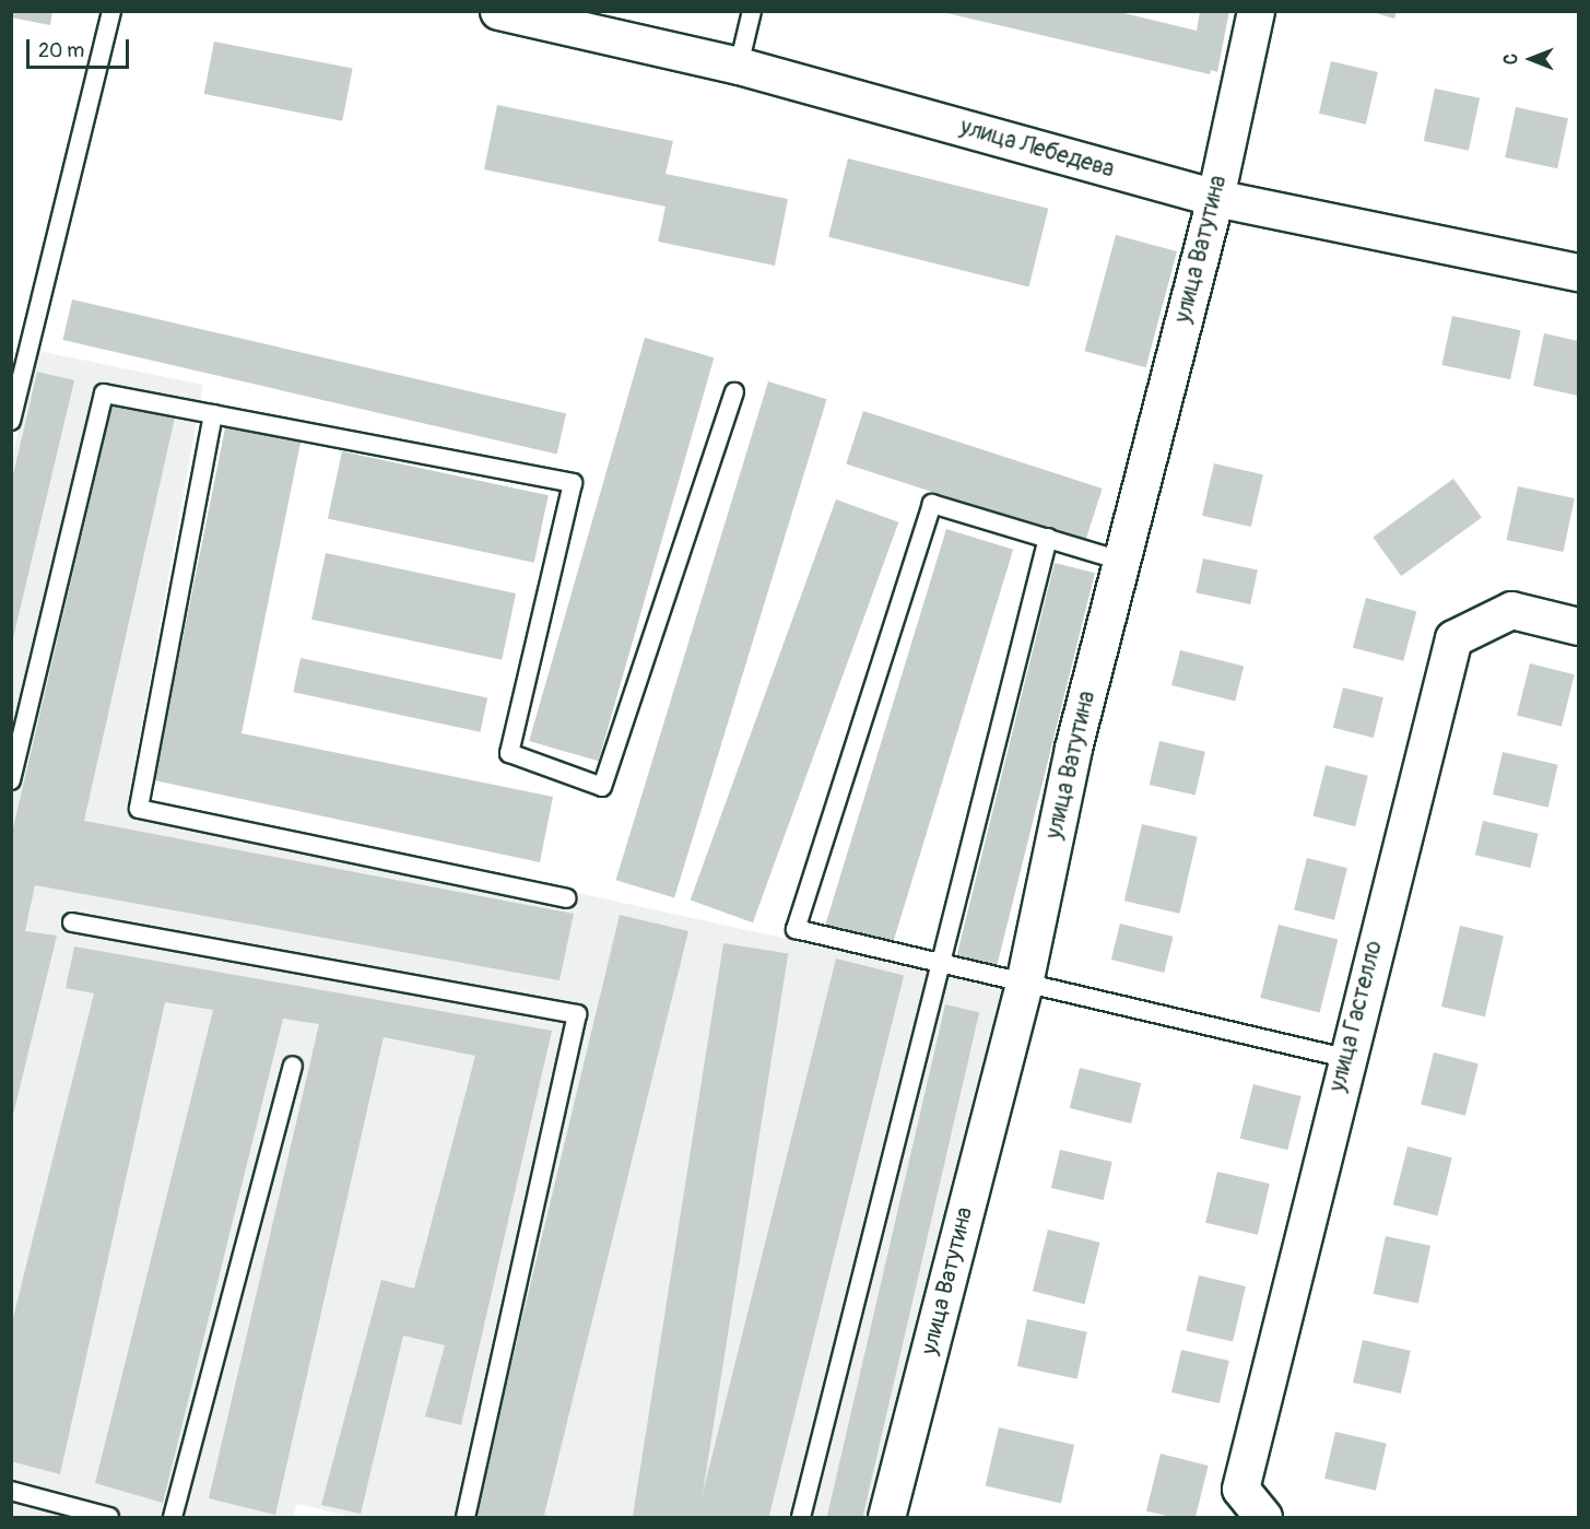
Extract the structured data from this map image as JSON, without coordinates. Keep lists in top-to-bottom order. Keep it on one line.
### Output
{"streets":{"street":["улица Лебедева","улица Ватутина","улица Гастелло"]},"crossings":[["улица Лебедева","улица Ватутина"]],"scale_bar":"20 m","north":"left"}
